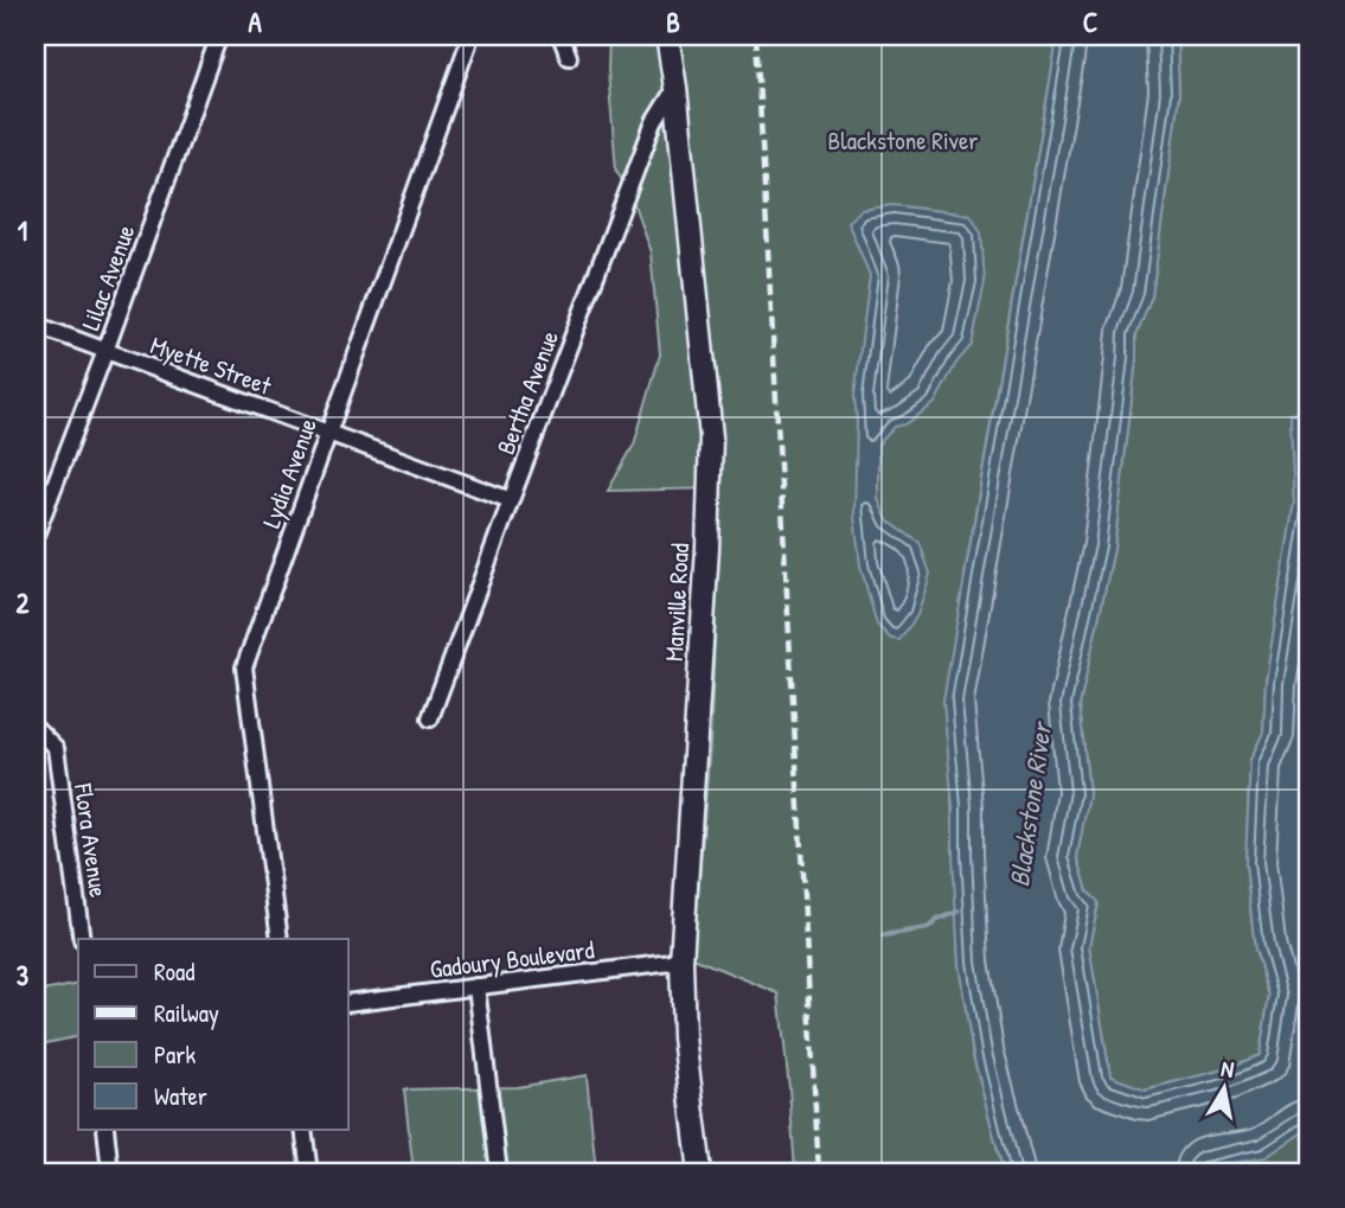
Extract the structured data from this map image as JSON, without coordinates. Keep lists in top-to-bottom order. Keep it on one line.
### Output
{"streets":{"main road":["Manville Road"],"street":["Lilac Avenue","Myette Street","Bertha Avenue","Lydia Avenue","Flora Avenue","Gadoury Boulevard"]},"crossings":[["Lilac Avenue","Myette Street"],["Myette Street","Bertha Avenue"],["Myette Street","Lydia Avenue"],["Bertha Avenue","Manville Road"],["Manville Road","Gadoury Boulevard"]],"water":["Blackstone River"],"parks":["Blackstone River"],"legend":["Road","Railway","Park","Water"],"north":"top","grid":{"columns":["A","B","C"],"rows":["1","2","3"]}}
